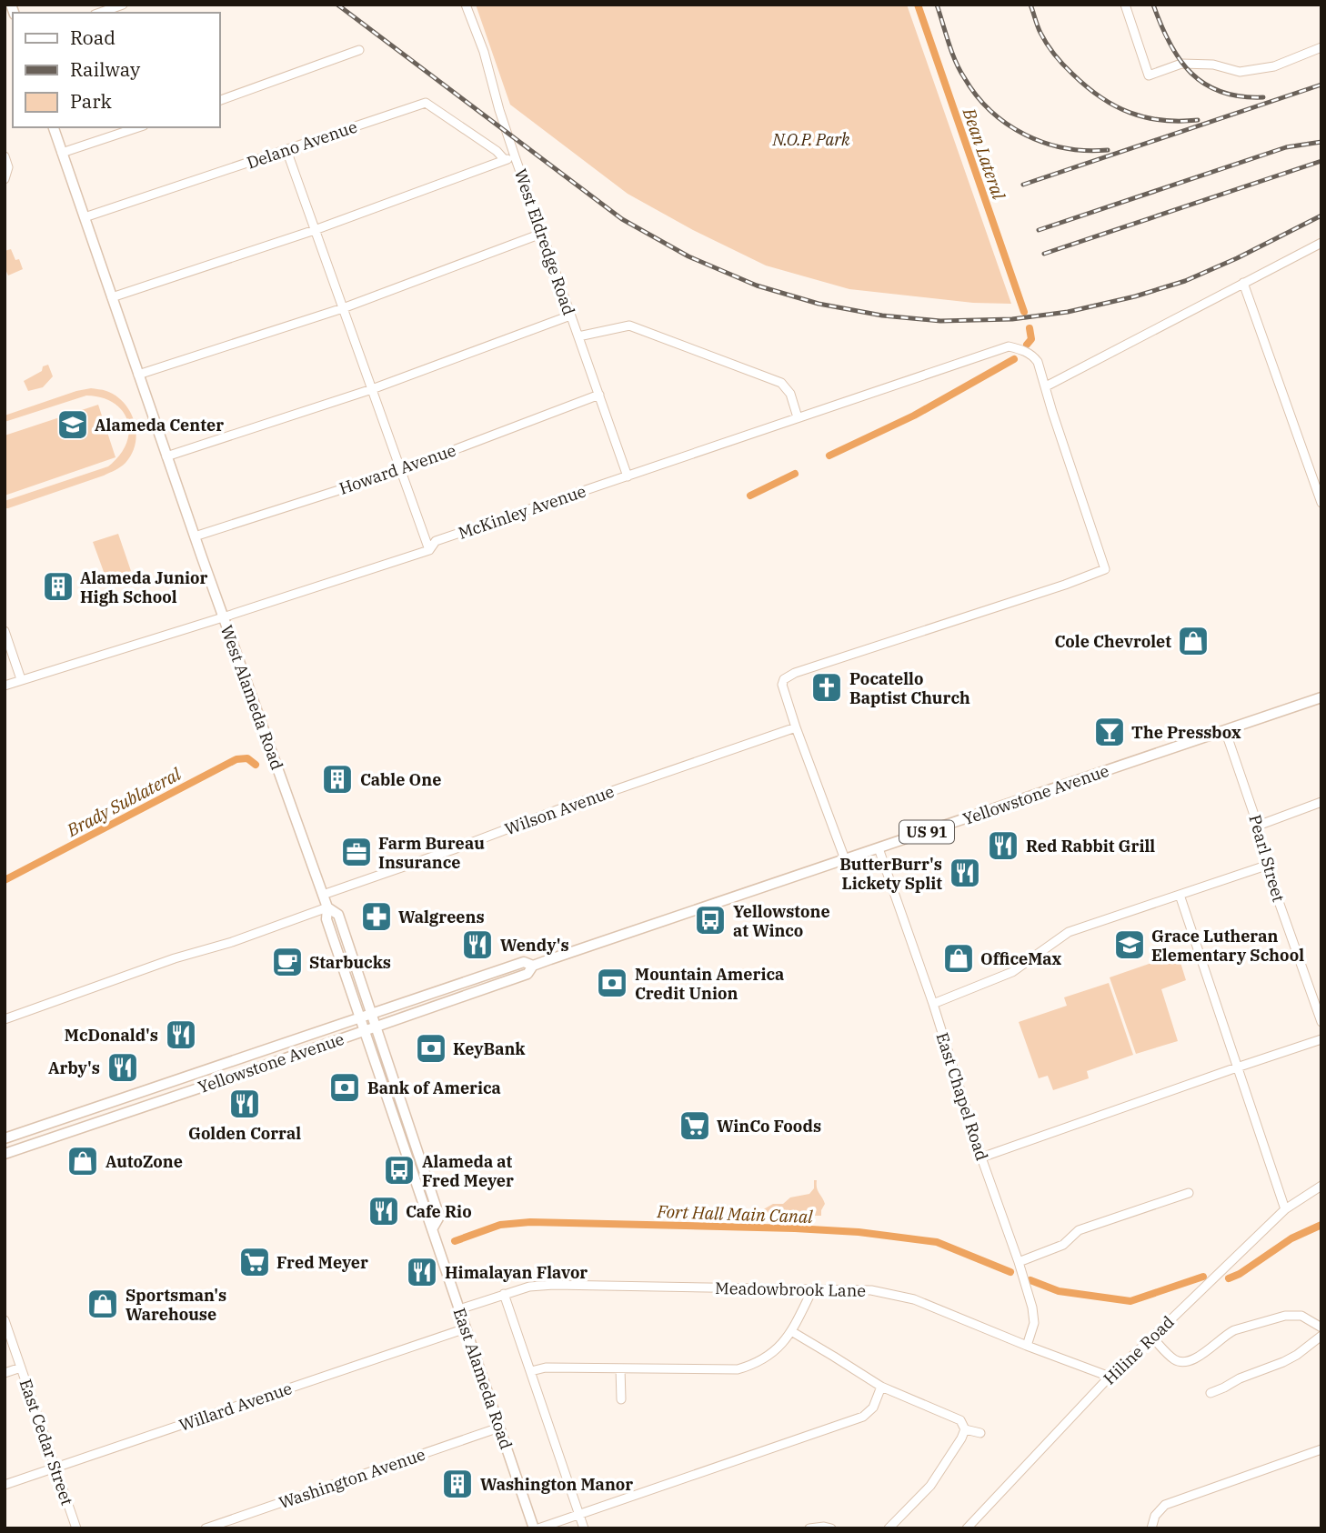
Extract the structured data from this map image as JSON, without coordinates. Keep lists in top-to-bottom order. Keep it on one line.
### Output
{"streets":{"main road":["West Alameda Road","Yellowstone Avenue","US 91","East Alameda Road"],"street":["Delano Avenue","West Eldredge Road","Howard Avenue","McKinley Avenue","Wilson Avenue","Pearl Street","East Chapel Road","Meadowbrook Lane","Hiline Road","Willard Avenue","East Cedar Street","Washington Avenue"]},"crossings":[["Delano Avenue","West Alameda Road"],["West Eldredge Road","Howard Avenue"],["West Eldredge Road","McKinley Avenue"],["Howard Avenue","West Alameda Road"],["McKinley Avenue","West Alameda Road"],["West Alameda Road","Yellowstone Avenue"],["West Alameda Road","Wilson Avenue"],["West Alameda Road","East Alameda Road"],["Yellowstone Avenue","Pearl Street"],["Yellowstone Avenue","East Chapel Road"],["Yellowstone Avenue","East Alameda Road"],["East Chapel Road","Meadowbrook Lane"],["Meadowbrook Lane","Hiline Road"],["Meadowbrook Lane","East Alameda Road"],["East Alameda Road","Willard Avenue"],["East Alameda Road","Washington Avenue"],["Willard Avenue","East Cedar Street"]],"water":["Bean Lateral","Brady Sublateral","Fort Hall Main Canal"],"parks":["N.O.P. Park"],"places":{"school or university":["Alameda Center","Grace Lutheran Elementary School"],"building":["Alameda Junior High School","Cable One","Washington Manor"],"shop":["Cole Chevrolet","OfficeMax","AutoZone","Sportsman's Warehouse"],"church":["Pocatello Baptist Church"],"bar":["The Pressbox"],"restaurant":["Red Rabbit Grill","ButterBurr's Lickety Split","Wendy's","McDonald's","Arby's","Golden Corral","Cafe Rio","Himalayan Flavor"],"office":["Farm Bureau Insurance"],"pharmacy":["Walgreens"],"bus stop":["Yellowstone at Winco","Alameda at Fred Meyer"],"cafe":["Starbucks"],"bank":["Mountain America Credit Union","KeyBank","Bank of America"],"supermarket":["WinCo Foods","Fred Meyer"]},"legend":["Road","Railway","Park"]}
